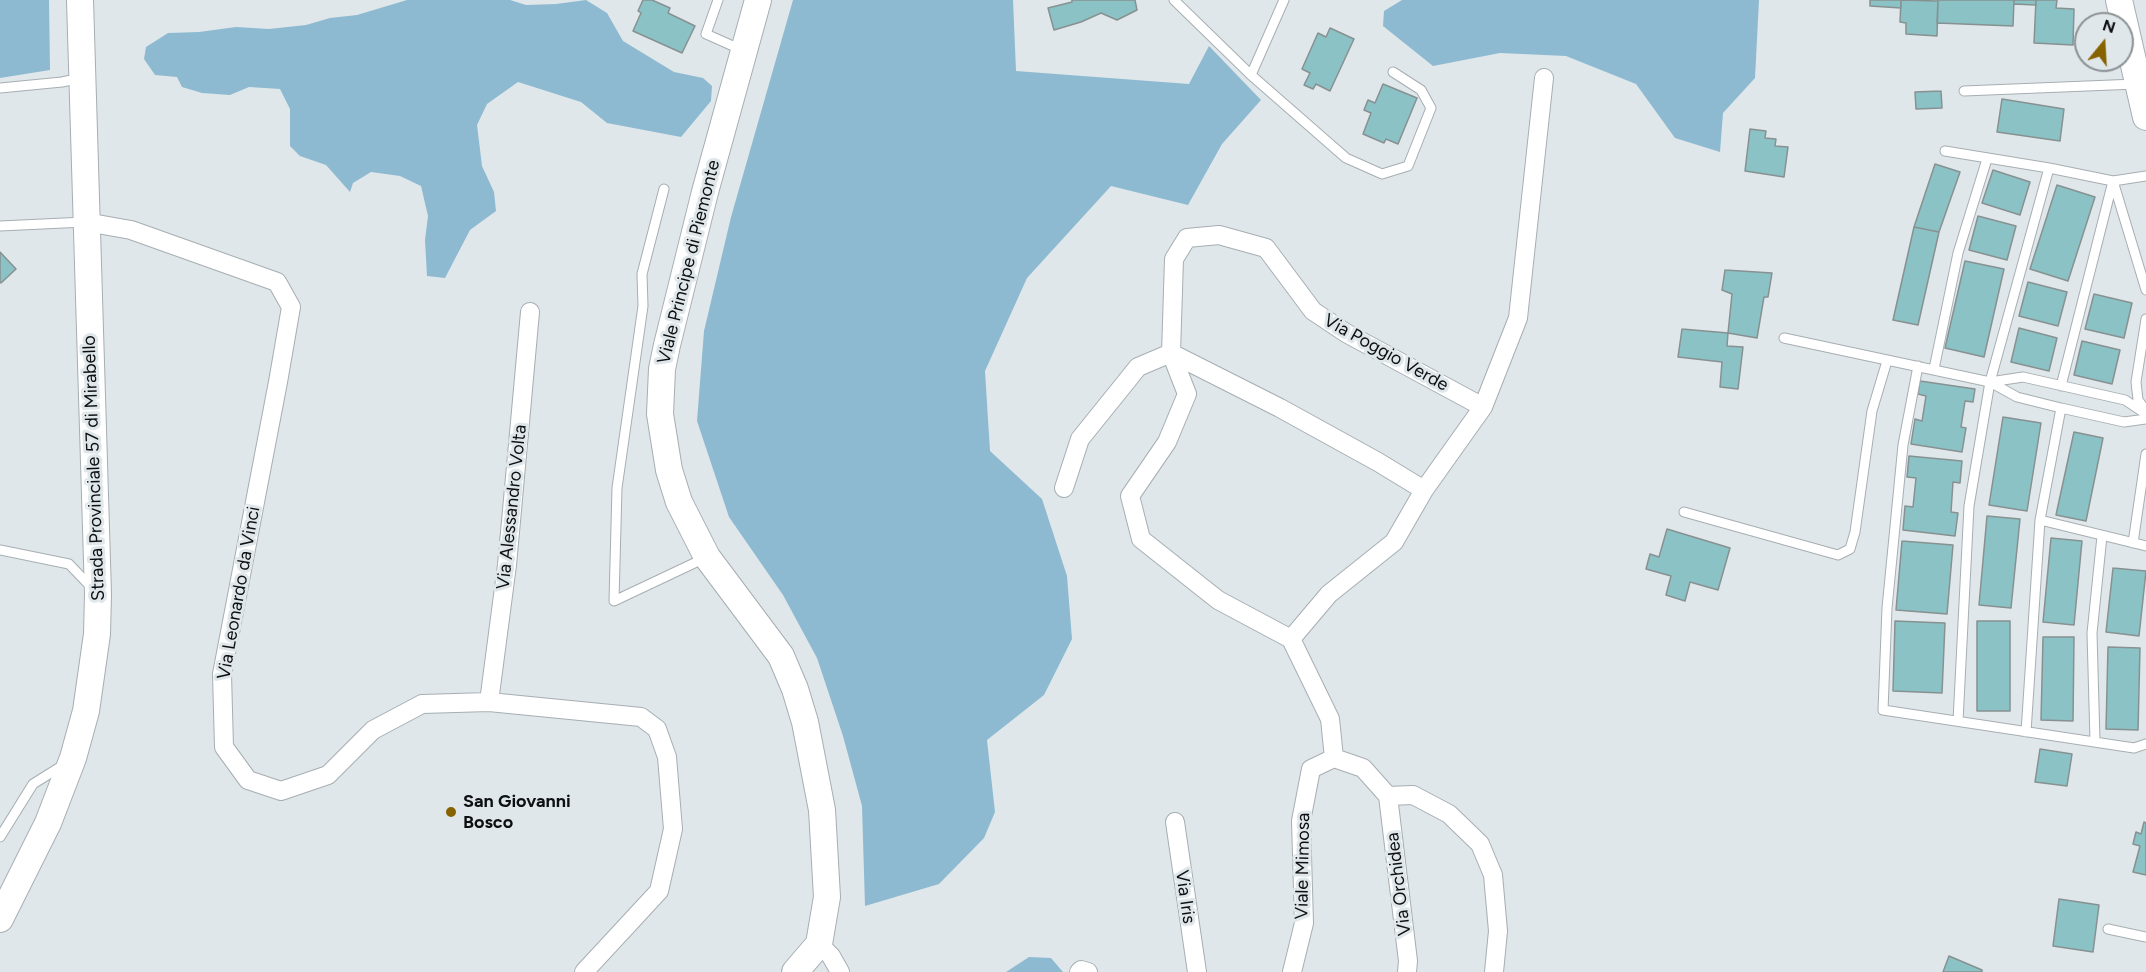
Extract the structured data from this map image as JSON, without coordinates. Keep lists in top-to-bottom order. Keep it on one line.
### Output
{"streets":{"street":["Viale Principe di Piemonte","Via Poggio Verde","Strada Provinciale 57 di Mirabello","Via Alessandro Volta","Via Leonardo da Vinci","Viale Mimosa","Via Orchidea","Via Iris"]},"crossings":[["Strada Provinciale 57 di Mirabello","Via Leonardo da Vinci"],["Via Alessandro Volta","Via Leonardo da Vinci"]],"places":["San Giovanni Bosco"],"north":"top"}
